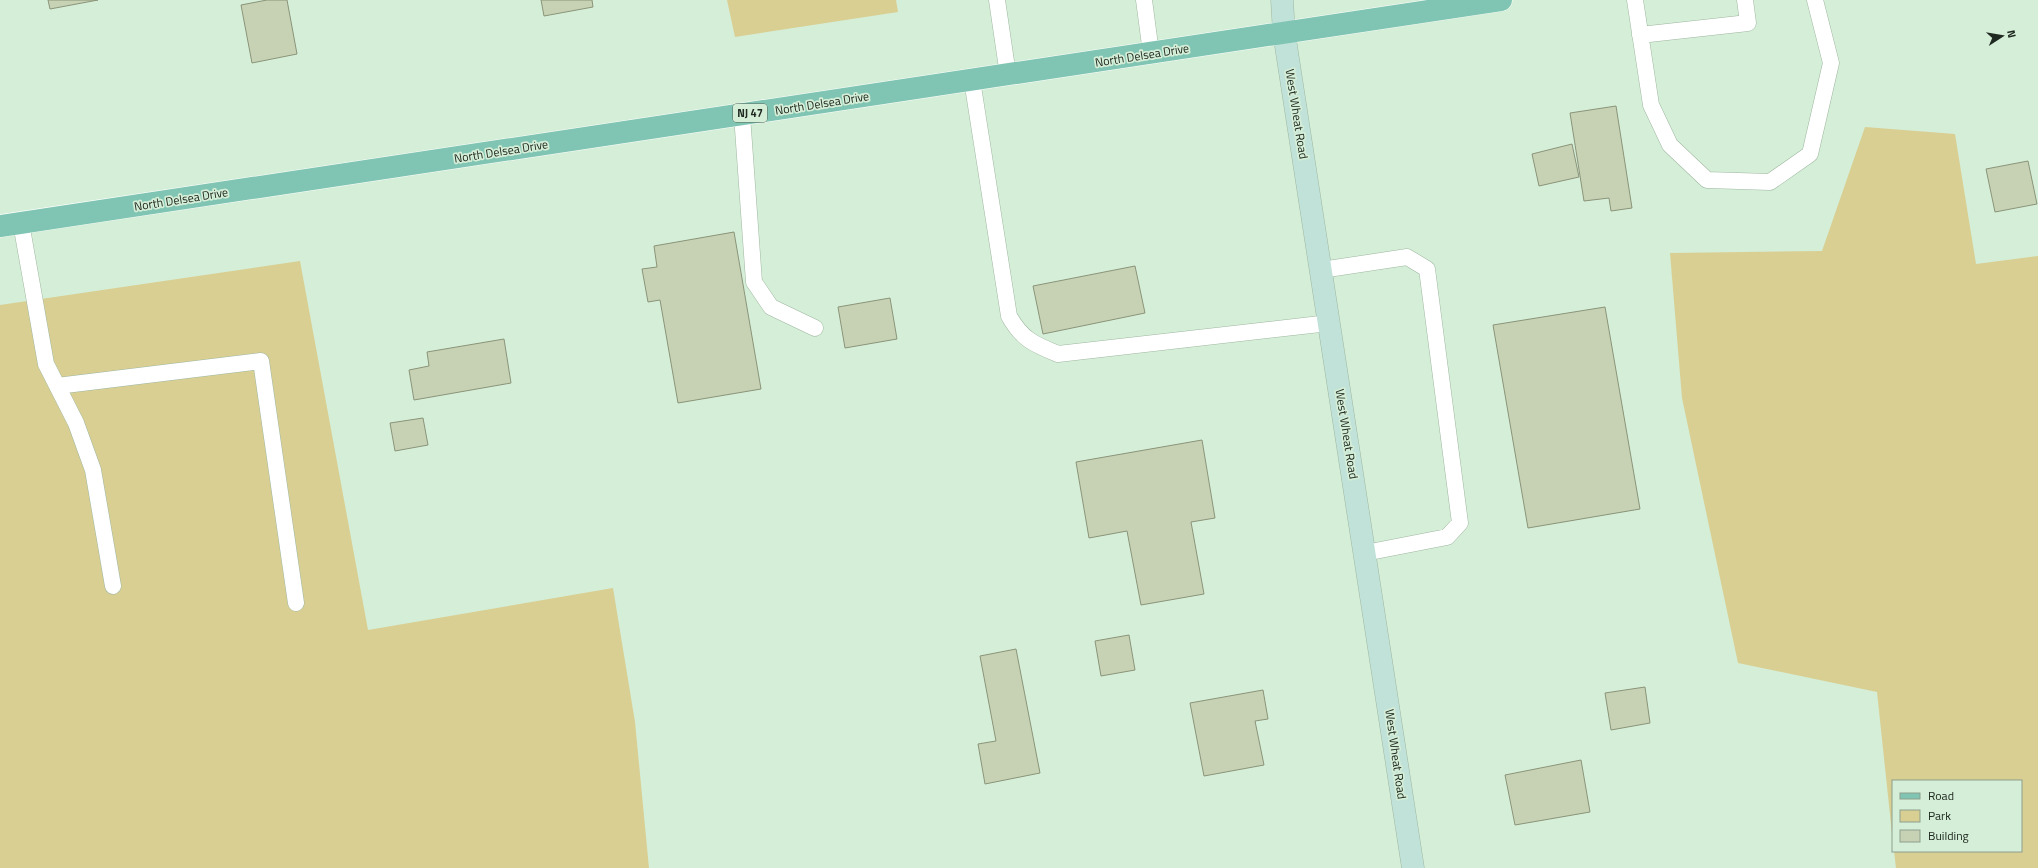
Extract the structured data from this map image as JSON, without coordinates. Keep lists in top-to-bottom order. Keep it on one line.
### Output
{"streets":{"main road":["North Delsea Drive","NJ 47"],"street":["West Wheat Road"]},"crossings":[["North Delsea Drive","West Wheat Road"]],"legend":["Road","Park","Building"],"north":"right"}
